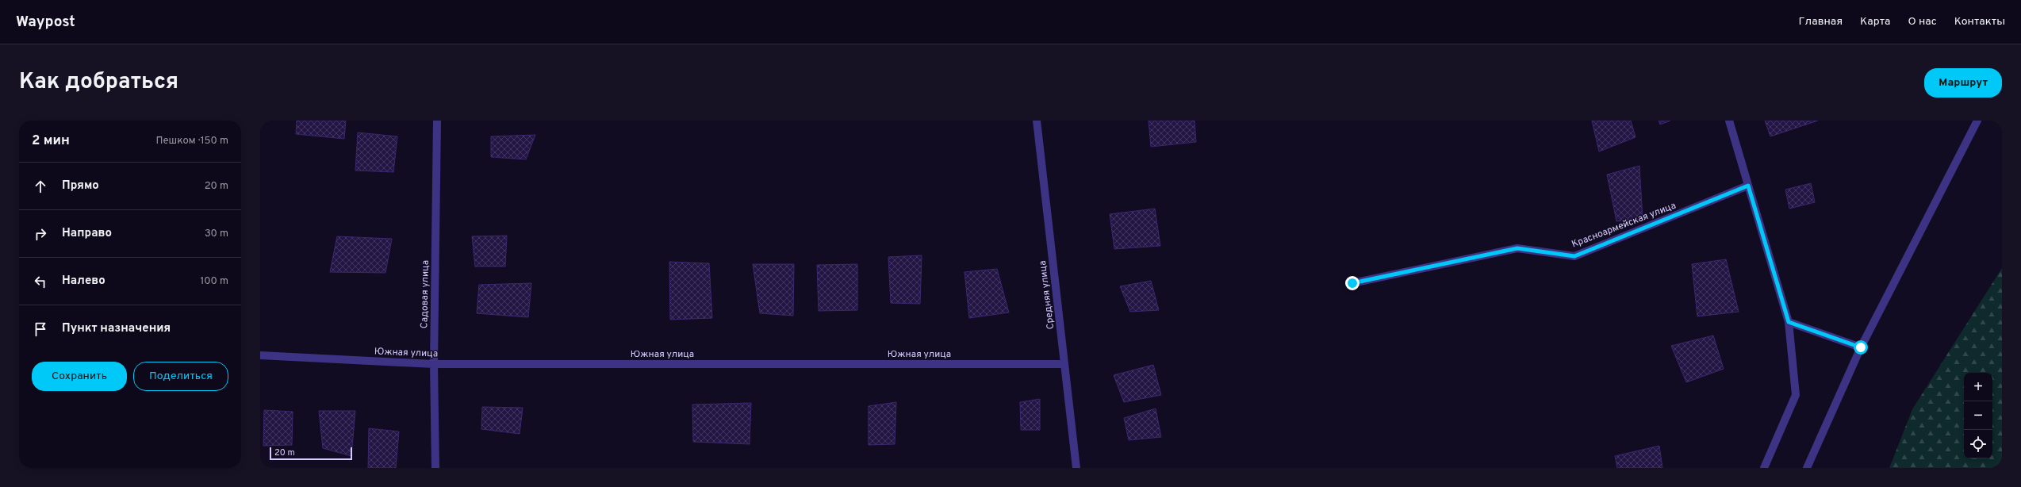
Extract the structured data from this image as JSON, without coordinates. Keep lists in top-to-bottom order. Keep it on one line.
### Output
{"streets":{"street":["Красноармейская улица","Садовая улица","Средняя улица","Южная улица"]},"crossings":[["Садовая улица","Южная улица"],["Средняя улица","Южная улица"]],"scale_bar":"20 m","page":{"header":"Waypost","nav":["Главная","Карта","О нас","Контакты"],"title":"Как добраться","buttons":["Маршрут",["Сохранить","Поделиться"]],"heading":["2 мин","Пешком · 150 m"],"list":[["Прямо","20 m"],["Направо","30 m"],["Налево","100 m"],"Пункт назначения"],"map_buttons":["+","−"],"scale":"20 m"}}
